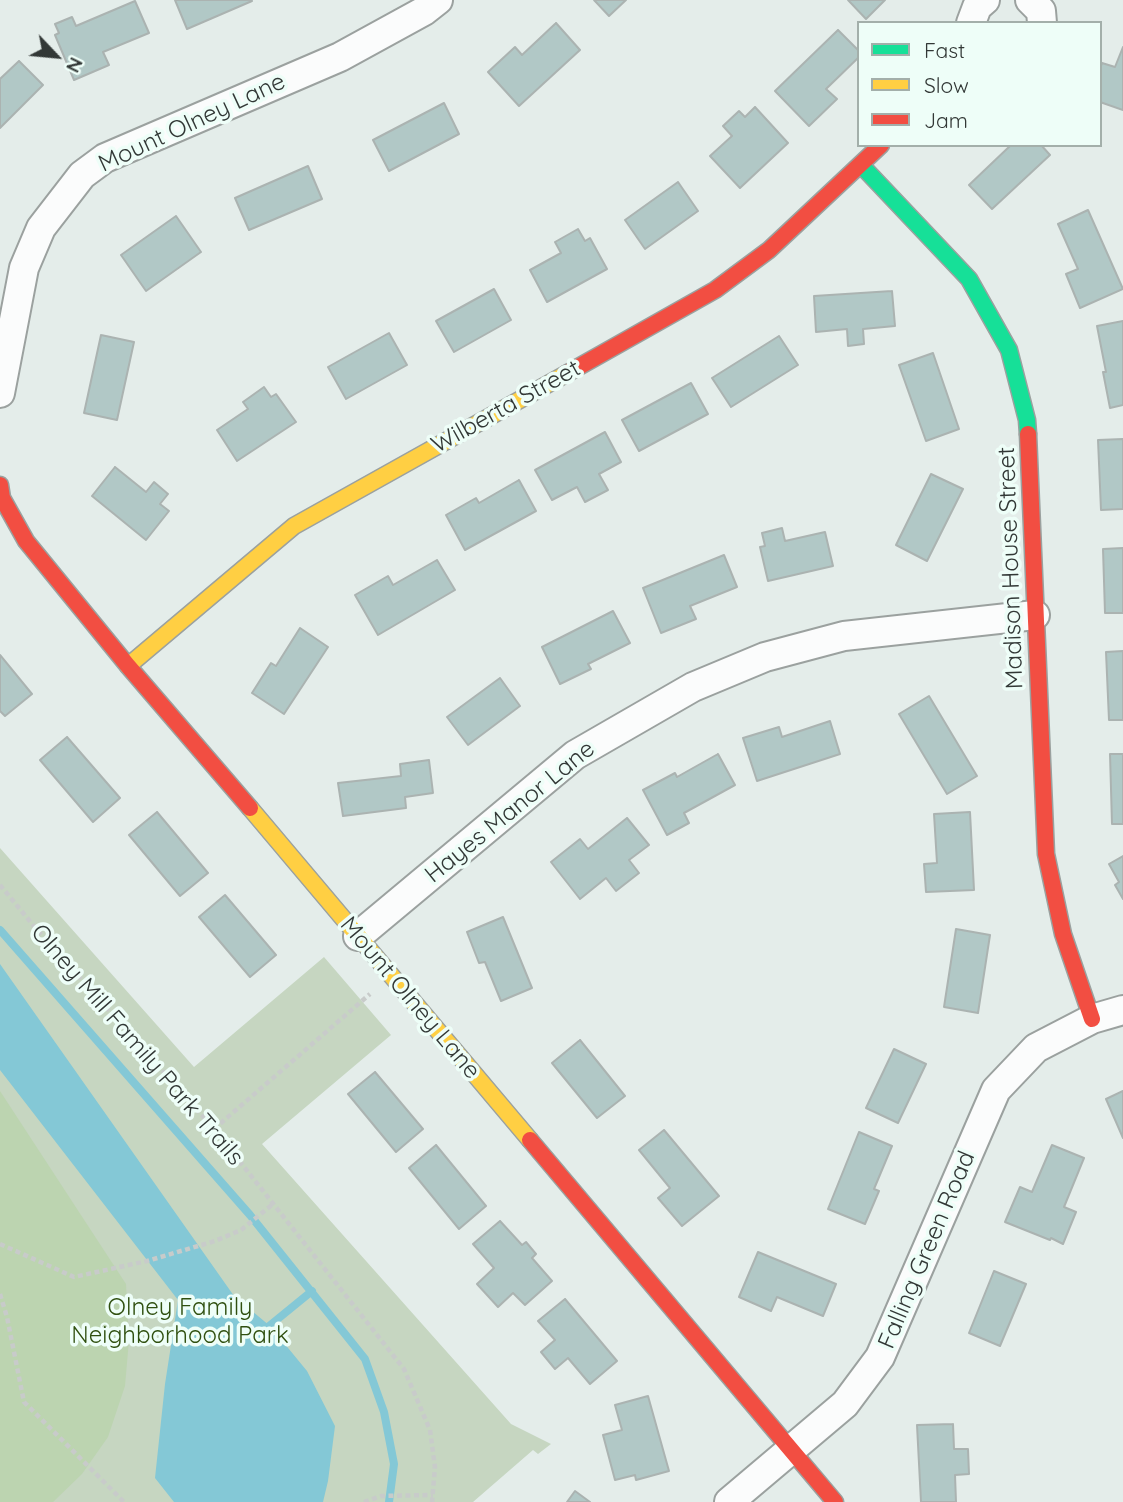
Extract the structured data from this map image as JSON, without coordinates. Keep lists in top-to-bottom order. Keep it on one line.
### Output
{"streets":{"street":["Mount Olney Lane","Wilberta Street","Madison House Street","Hayes Manor Lane","Falling Green Road"],"path":["Olney Mill Family Park Trails"]},"crossings":[["Mount Olney Lane","Wilberta Street"],["Mount Olney Lane","Hayes Manor Lane"],["Mount Olney Lane","Falling Green Road"],["Wilberta Street","Madison House Street"],["Madison House Street","Hayes Manor Lane"],["Madison House Street","Falling Green Road"]],"parks":["Olney Family Neighborhood Park"],"legend":["Fast","Slow","Jam"],"north":"bottom right"}
